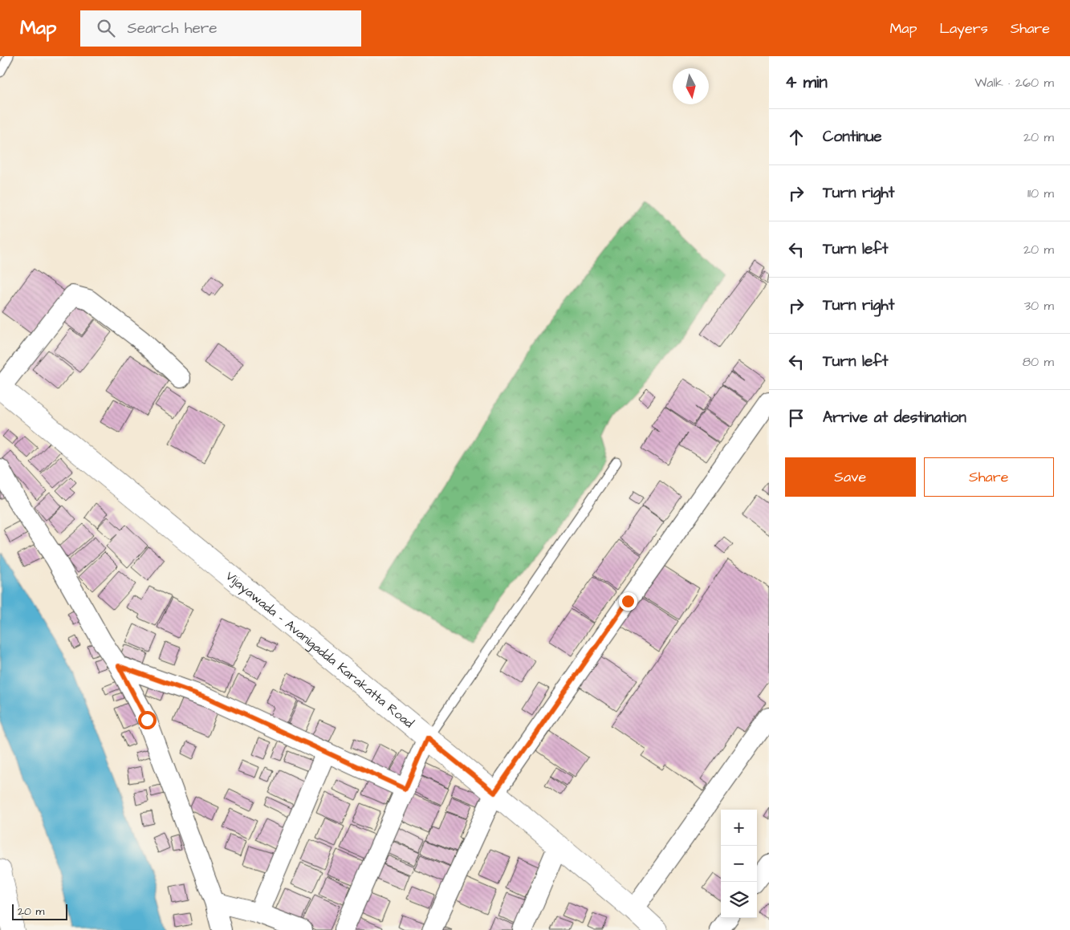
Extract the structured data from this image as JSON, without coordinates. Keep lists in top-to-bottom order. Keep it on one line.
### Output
{"streets":{"main road":["Vijayawada - Avanigadda Karakatta Road"]},"scale_bar":"20 m","north":"bottom","page":{"header":"Map","search":"Search here","nav":["Map","Layers","Share"],"heading":["4 min","Walk · 260 m"],"list":[["Continue","20 m"],["Turn right","110 m"],["Turn left","20 m"],["Turn right","30 m"],["Turn left","80 m"],"Arrive at destination"],"buttons":["Save","Share"],"map_buttons":["+","−"],"scale":"20 m"}}
